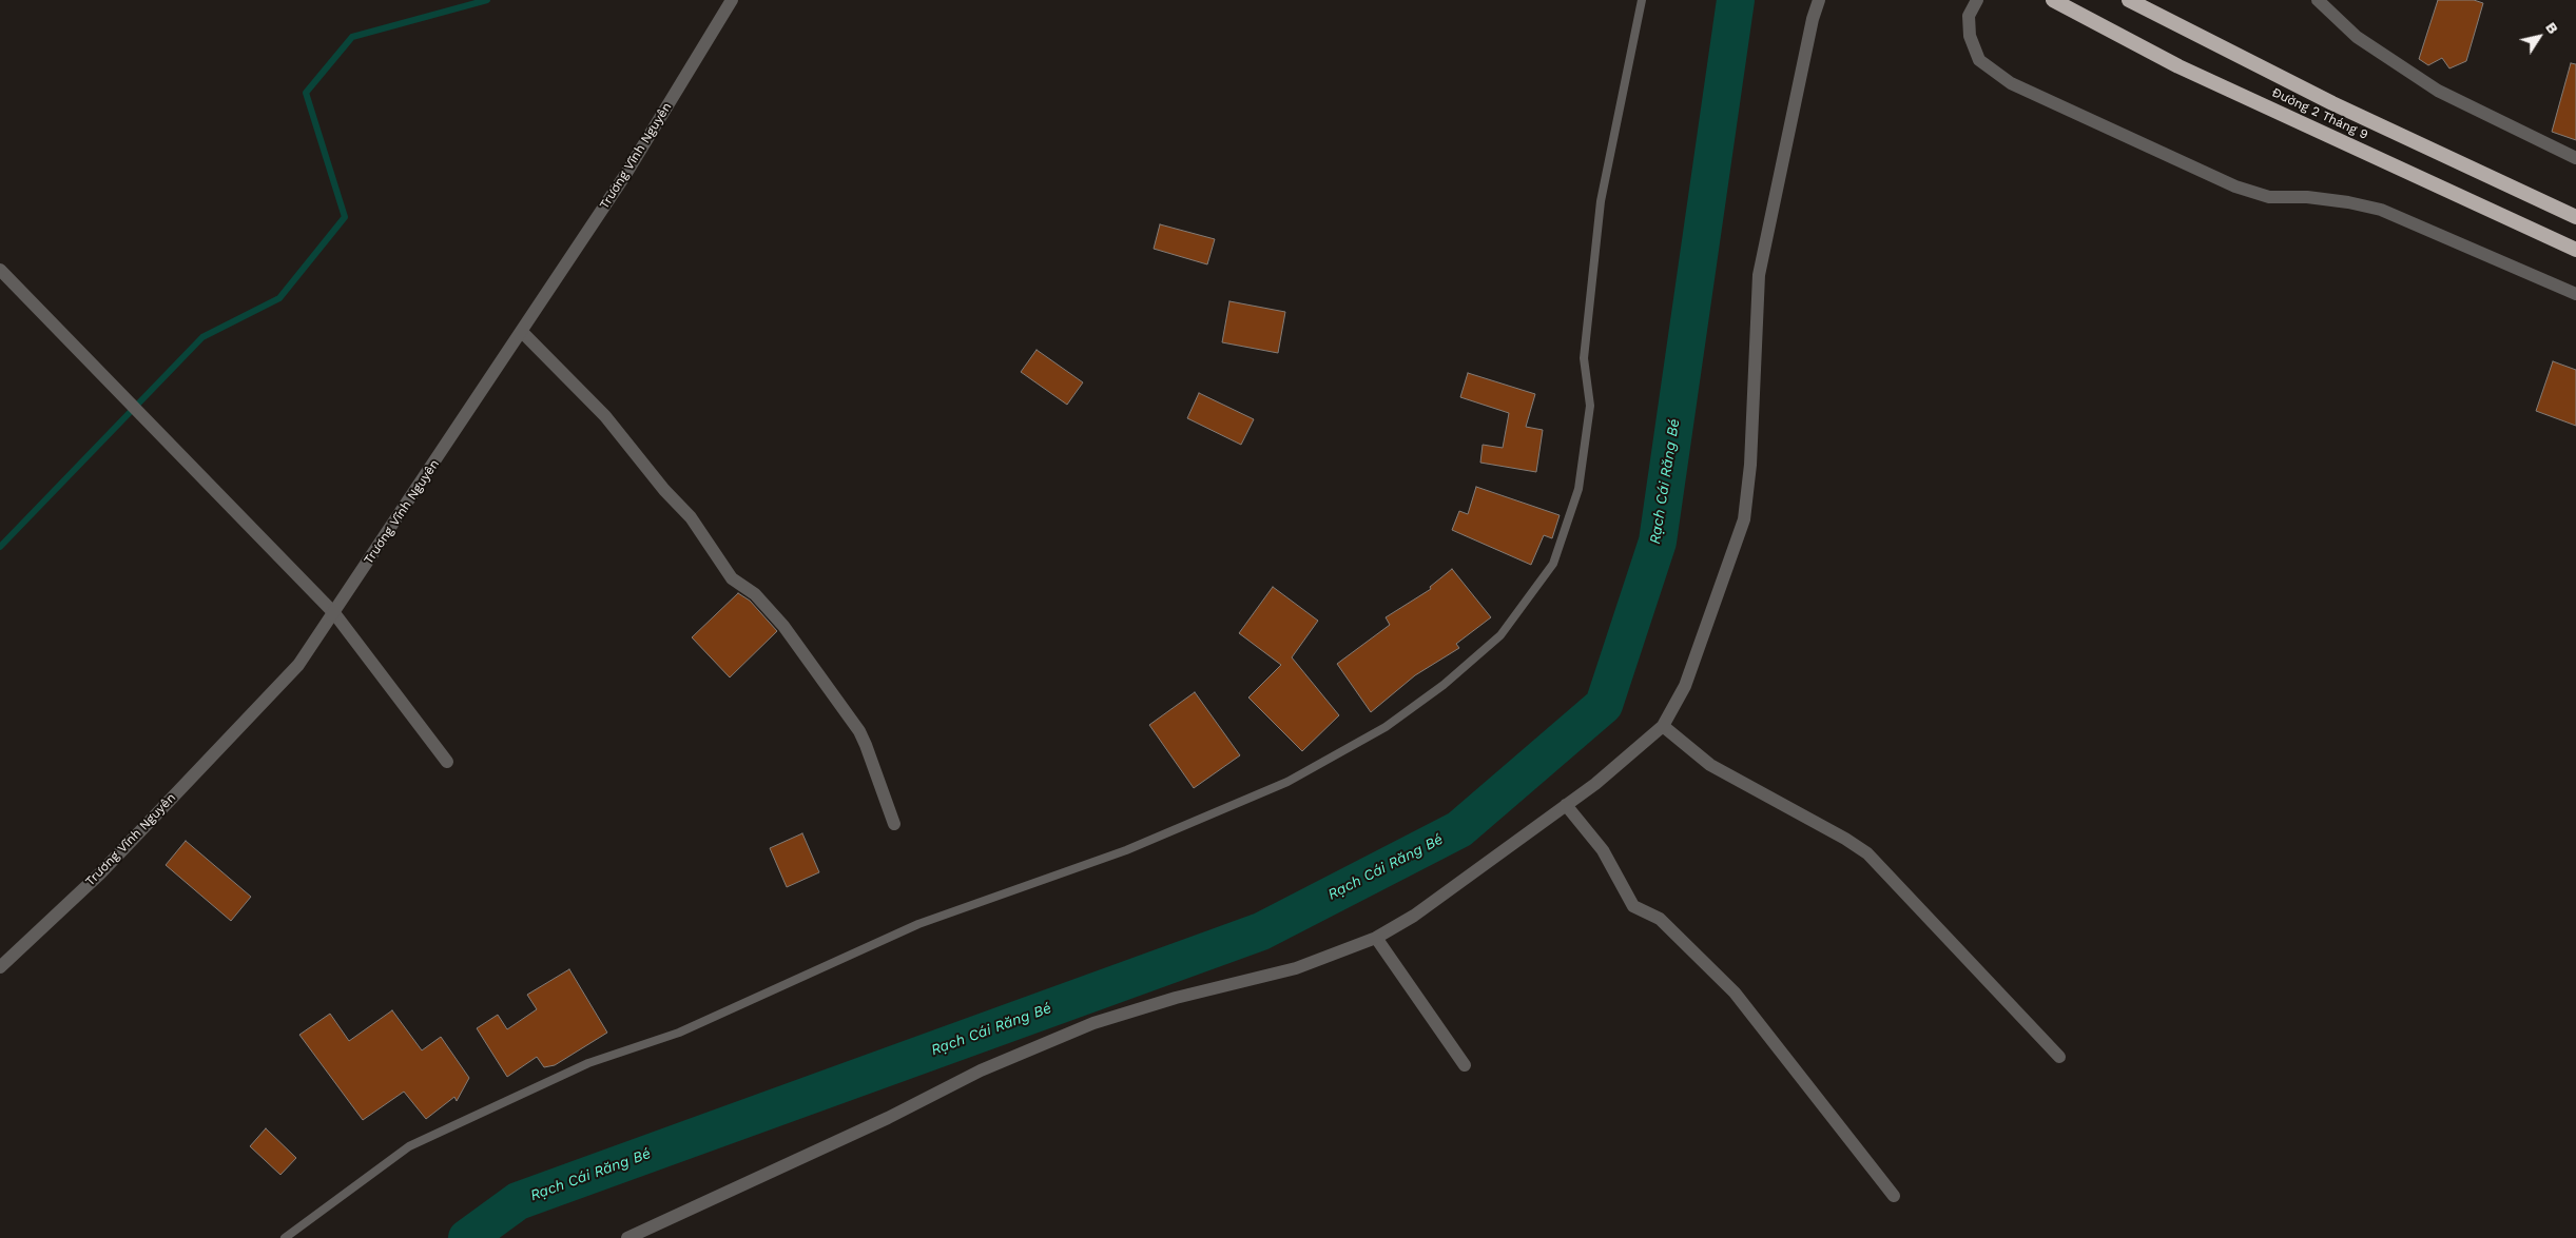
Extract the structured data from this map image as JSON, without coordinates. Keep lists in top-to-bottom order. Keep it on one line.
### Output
{"streets":{"highway":["Đường 2 Tháng 9"],"street":["Trương Vĩnh Nguyên"]},"water":["Rạch Cái Răng Bé"],"north":"top right"}
